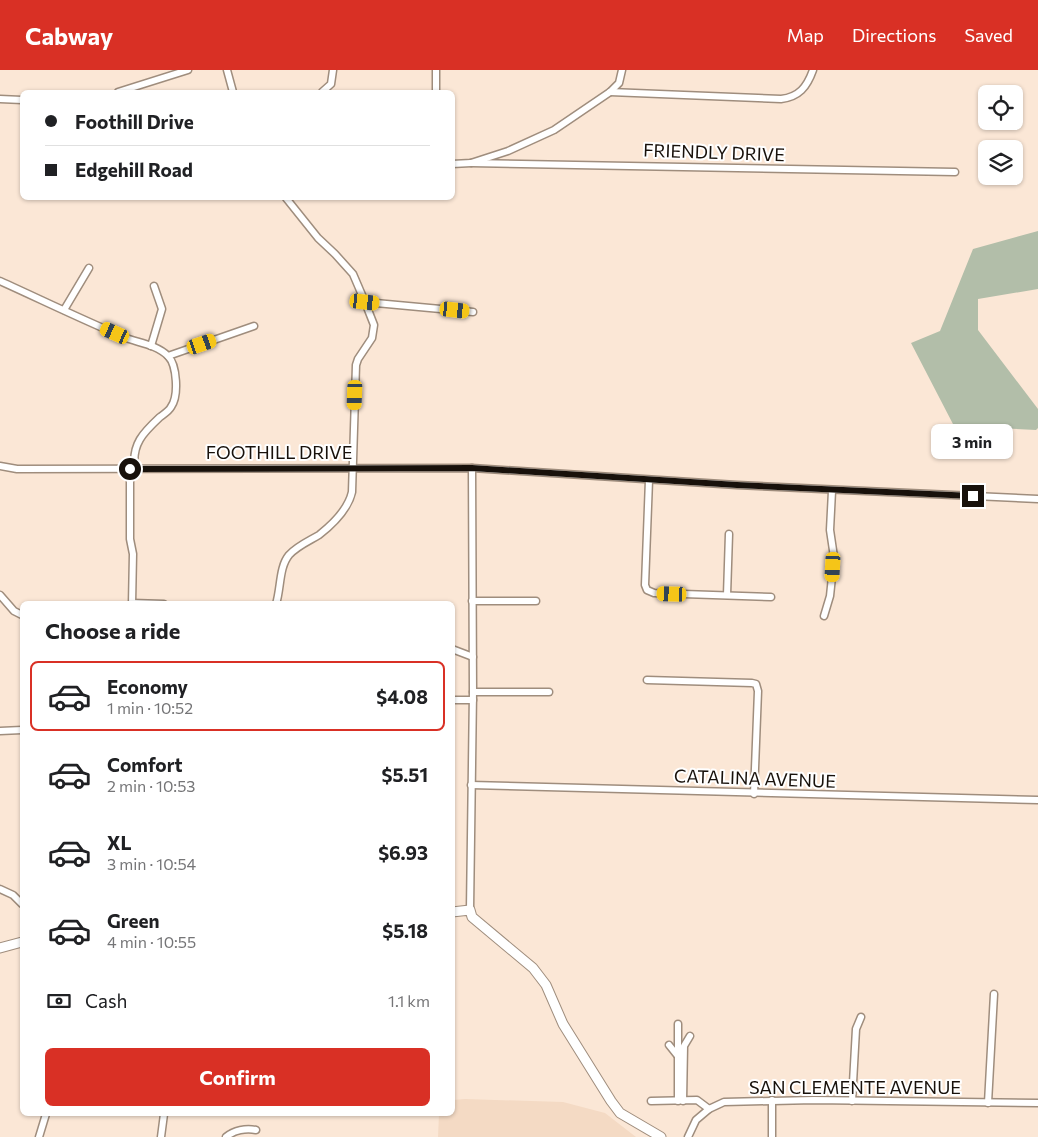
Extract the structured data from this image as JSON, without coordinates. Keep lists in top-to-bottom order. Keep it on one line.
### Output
{"streets":{"street":["FRIENDLY DRIVE","FOOTHILL DRIVE","CATALINA AVENUE","SAN CLEMENTE AVENUE"]},"page":{"header":"Cabway","nav":["Map","Directions","Saved"],"banner":["Foothill Drive","Edgehill Road"],"bubble":"3 min","heading":"Choose a ride","list":[{"name":"Economy","note":"1 min · 10:52","value":"$4.08"},{"name":"Comfort","note":"2 min · 10:53","value":"$5.51"},{"name":"XL","note":"3 min · 10:54","value":"$6.93"},{"name":"Green","note":"4 min · 10:55","value":"$5.18"}],"pay":["Cash","1.1 km"],"buttons":"Confirm"}}
